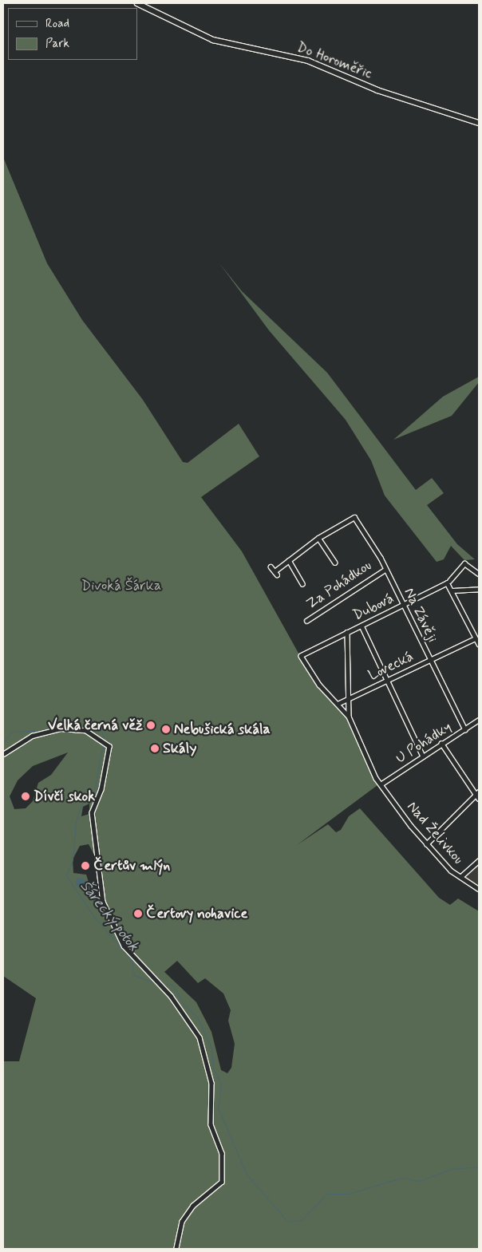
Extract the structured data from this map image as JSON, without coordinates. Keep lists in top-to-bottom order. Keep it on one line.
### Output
{"streets":{"street":["Do Horoměřic","Za Pohádkou","Dubová","Na Závěji","Lovecká","U Pohádky","Nad Želivkou"]},"crossings":[["Za Pohádkou","Na Závěji"],["Dubová","Na Závěji"],["Dubová","Lovecká"],["Na Závěji","Lovecká"],["Na Závěji","U Pohádky"],["U Pohádky","Nad Želivkou"]],"water":["Šárecký potok"],"parks":["Divoká Šárka"],"places":["Velká černá věž","Nebušická skála","Skály","Dívčí skok","Čertův mlýn","Čertovy nohavice"],"legend":["Road","Park"]}
